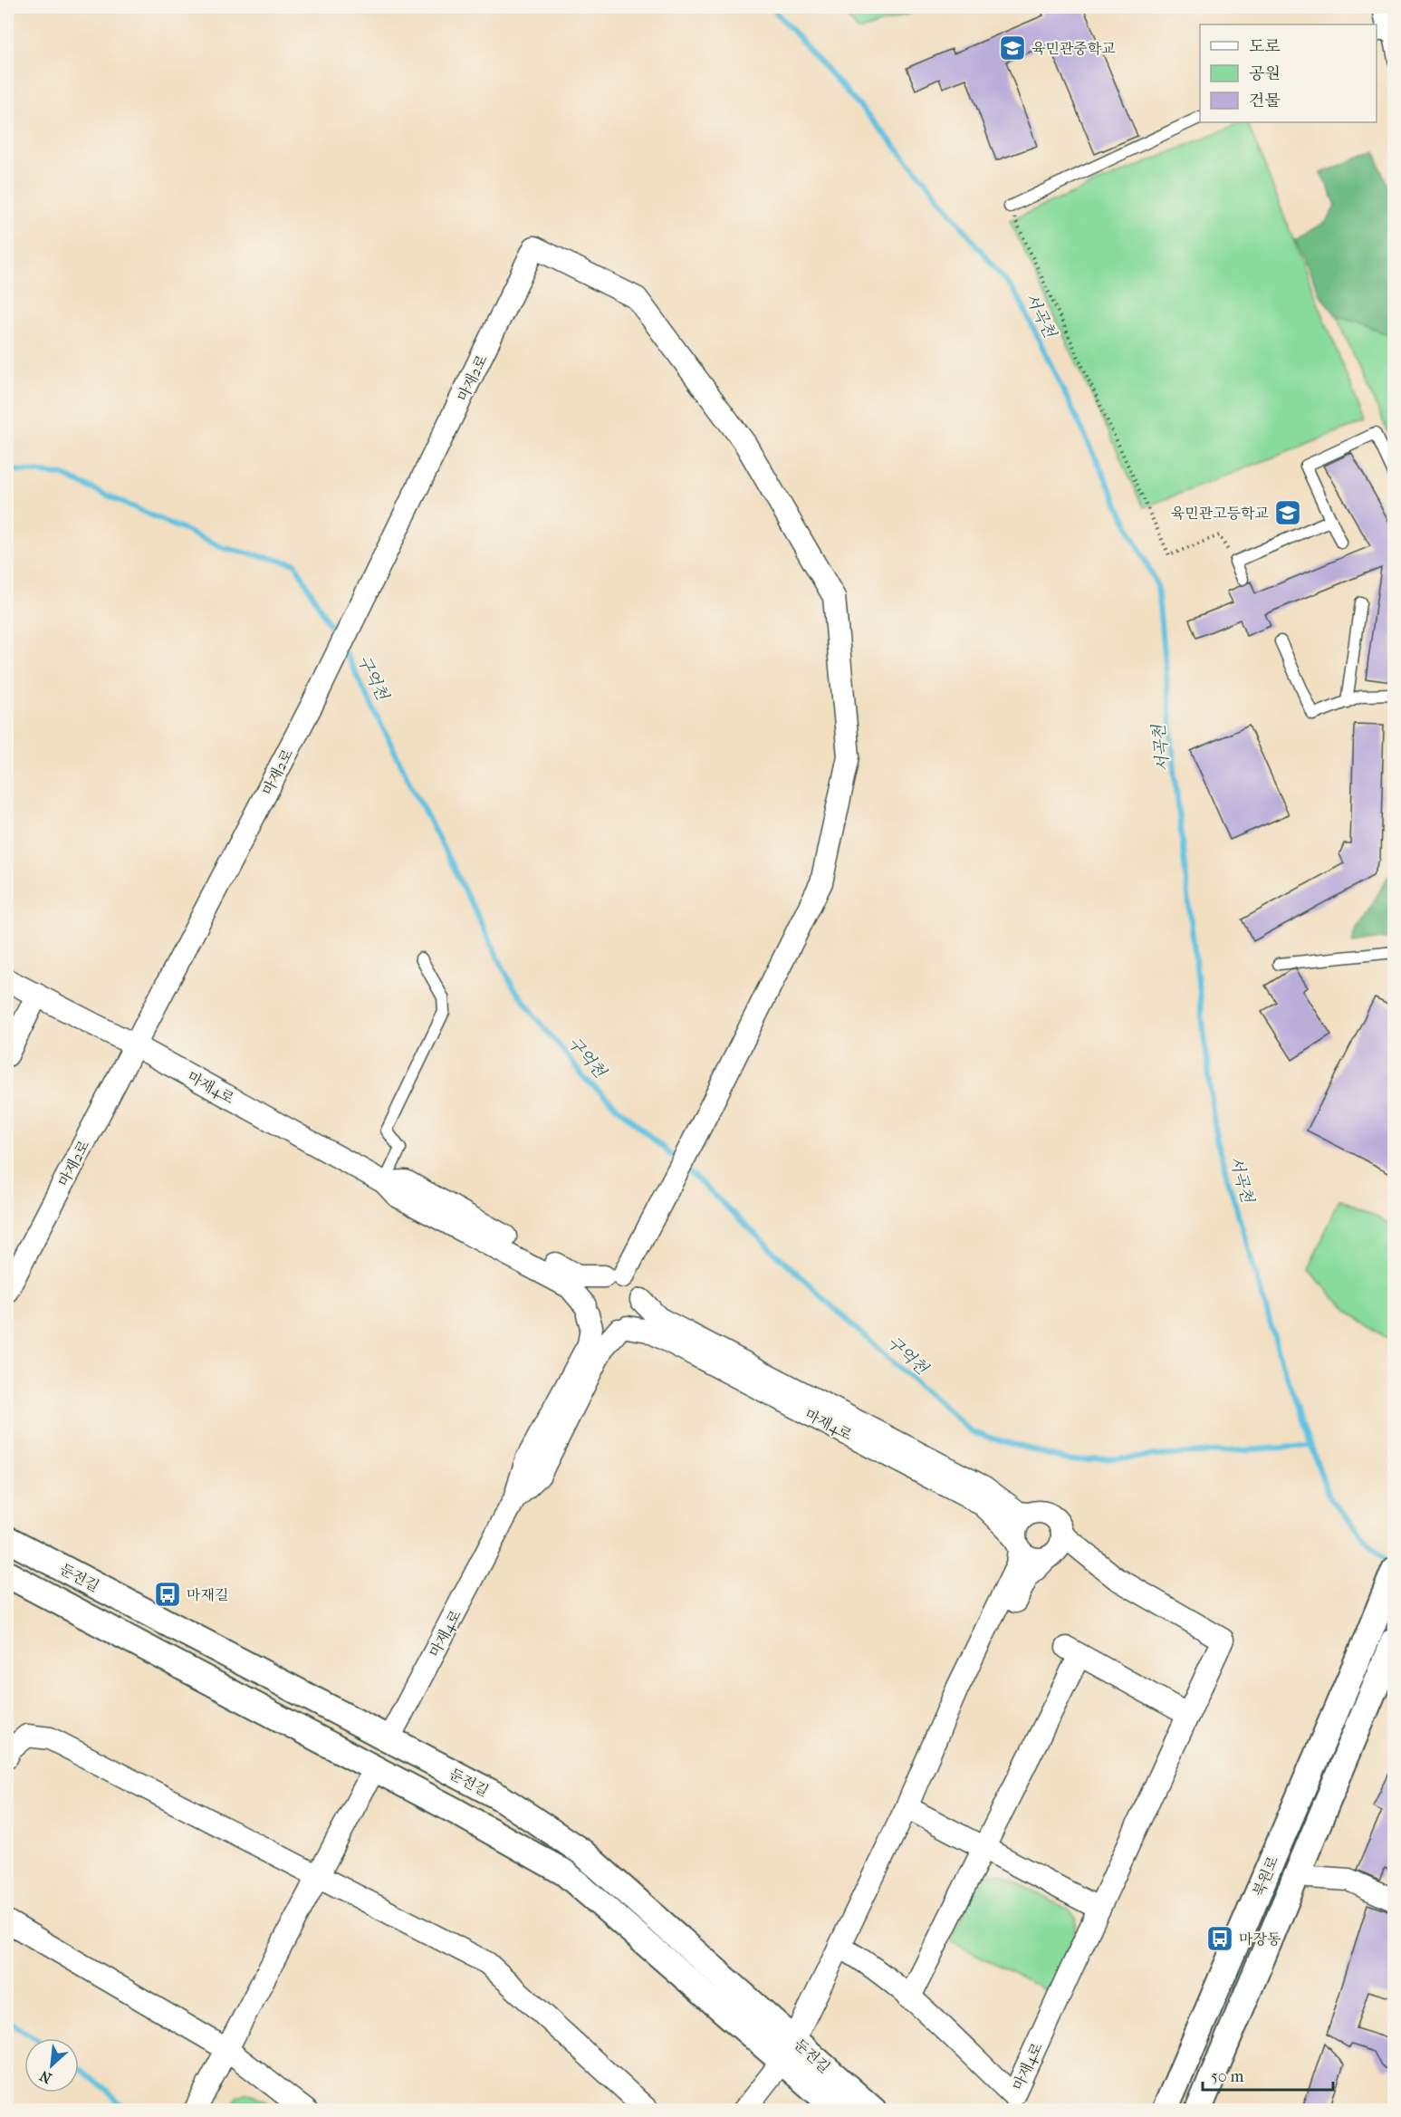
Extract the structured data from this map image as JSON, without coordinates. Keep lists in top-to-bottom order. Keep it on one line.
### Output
{"streets":{"street":["마재2로","마재4로","둔전길","북원로"]},"crossings":[["마재2로","마재4로"],["마재4로","둔전길"]],"water":["서곡천","구억천"],"places":{"school or university":["육민관중학교","육민관고등학교"],"bus stop":["마재길","마장동"]},"legend":["도로","공원","건물"],"scale_bar":"50 m","north":"bottom left"}
